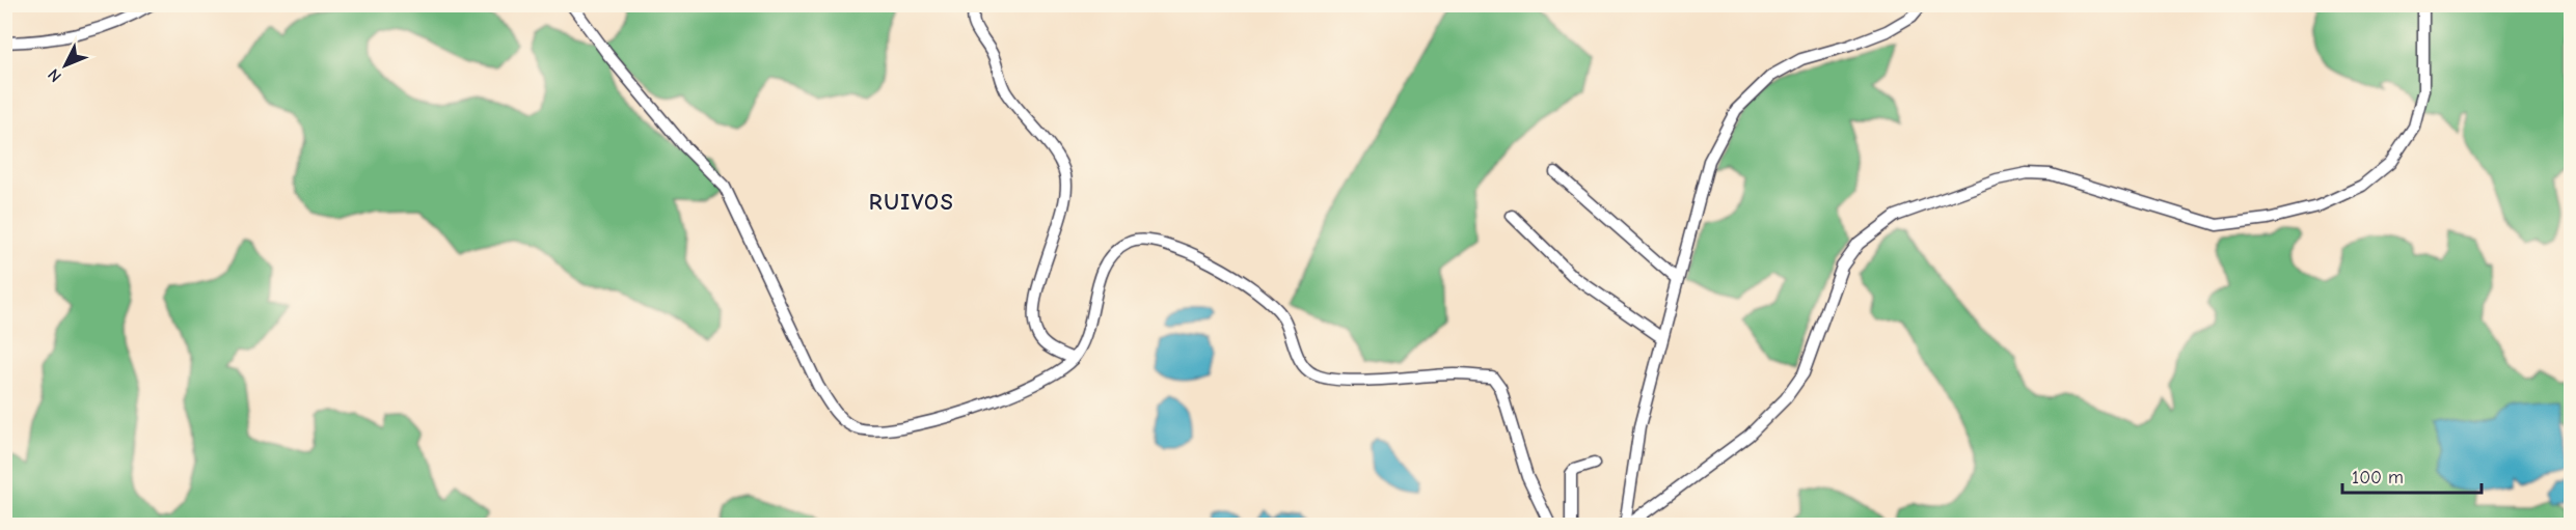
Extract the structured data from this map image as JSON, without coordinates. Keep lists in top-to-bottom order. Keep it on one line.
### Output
{"districts":["RUIVOS"],"scale_bar":"100 m","north":"bottom left"}
